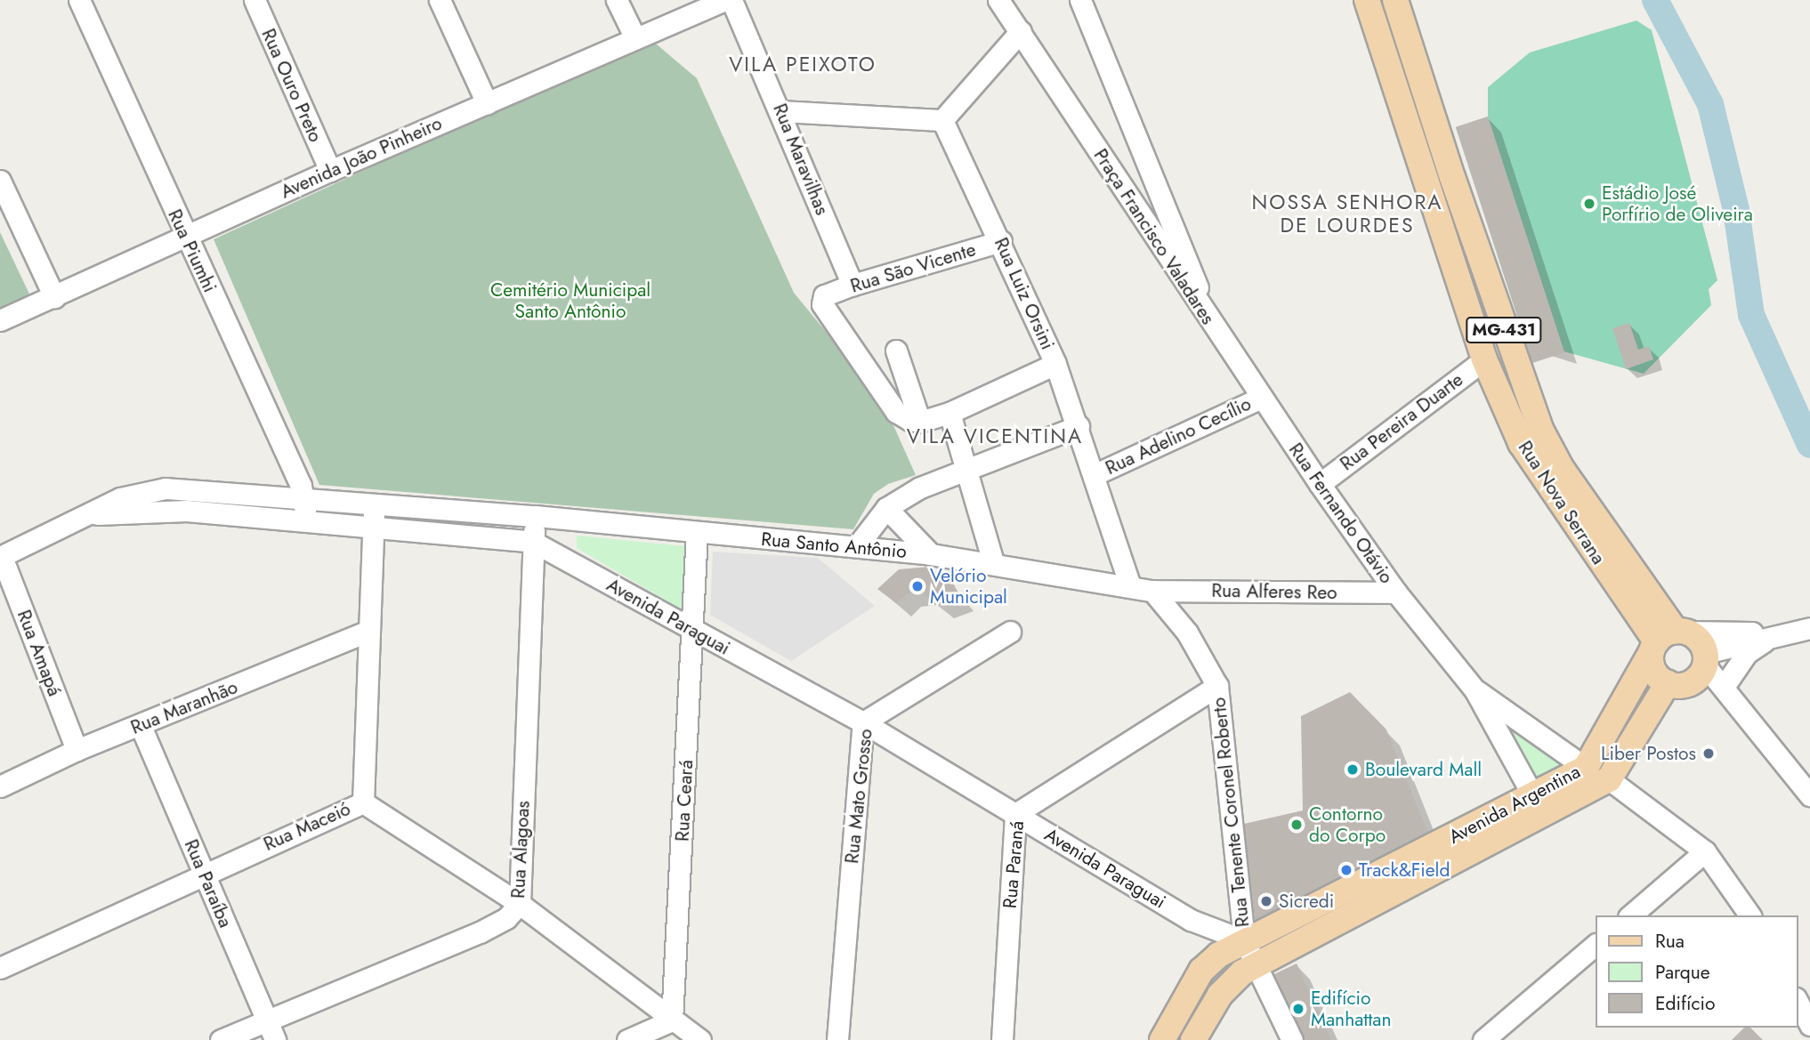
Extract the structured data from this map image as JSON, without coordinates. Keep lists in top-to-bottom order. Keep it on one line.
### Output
{"streets":{"main road":["MG-431","Rua Nova Serrana","Avenida Argentina"],"street":["Rua Ouro Preto","Avenida João Pinheiro","Rua Maravilhas","Praça Francisco Valadares","Rua Piumhi","Rua São Vicente","Rua Luiz Orsini","Rua Pereira Duarte","Rua Adelino Cecílio","Rua Fernando Otávio","Rua Santo Antônio","Rua Alferes Reo","Avenida Paraguai","Rua Amapá","Rua Maranhão","Rua Mato Grosso","Rua Ceará","Rua Tenente Coronel Roberto","Rua Maceió","Rua Alagoas","Rua Paraná","Rua Paraíba"]},"crossings":[["Rua Ouro Preto","Avenida João Pinheiro"],["Avenida João Pinheiro","Rua Piumhi"],["Rua Maravilhas","Rua São Vicente"],["Praça Francisco Valadares","Rua Fernando Otávio"],["Rua Piumhi","Avenida Paraguai"],["Rua São Vicente","Rua Luiz Orsini"],["Rua Luiz Orsini","Rua Adelino Cecílio"],["Rua Luiz Orsini","Rua Santo Antônio"],["Rua Pereira Duarte","Rua Nova Serrana"],["Rua Pereira Duarte","Rua Fernando Otávio"],["Rua Adelino Cecílio","Rua Fernando Otávio"],["Rua Nova Serrana","Avenida Argentina"],["Rua Fernando Otávio","Rua Alferes Reo"],["Rua Santo Antônio","Rua Alferes Reo"],["Rua Santo Antônio","Avenida Paraguai"],["Rua Santo Antônio","Rua Ceará"],["Rua Santo Antônio","Rua Alagoas"],["Avenida Paraguai","Rua Amapá"],["Avenida Paraguai","Rua Mato Grosso"],["Avenida Paraguai","Rua Ceará"],["Avenida Paraguai","Avenida Argentina"],["Avenida Paraguai","Rua Tenente Coronel Roberto"],["Avenida Paraguai","Rua Maceió"],["Avenida Paraguai","Rua Alagoas"],["Avenida Paraguai","Rua Paraná"],["Rua Amapá","Rua Maranhão"],["Rua Maranhão","Rua Maceió"],["Rua Maranhão","Rua Paraíba"],["Avenida Argentina","Rua Tenente Coronel Roberto"],["Rua Tenente Coronel Roberto","Rua Paraná"],["Rua Maceió","Rua Paraíba"],["Rua Alagoas","Rua Paraíba"]],"districts":["VILA PEIXOTO","NOSSA SENHORA DE LOURDES","VILA VICENTINA"],"parks":["Cemitério Municipal Santo Antônio"],"places":["Estádio José Porfírio de Oliveira","Velório Municipal","Liber Postos","Boulevard Mall","Contorno do Corpo","Track&Field","Sicredi","Edifício Manhattan"],"legend":["Rua","Parque","Edifício"]}
